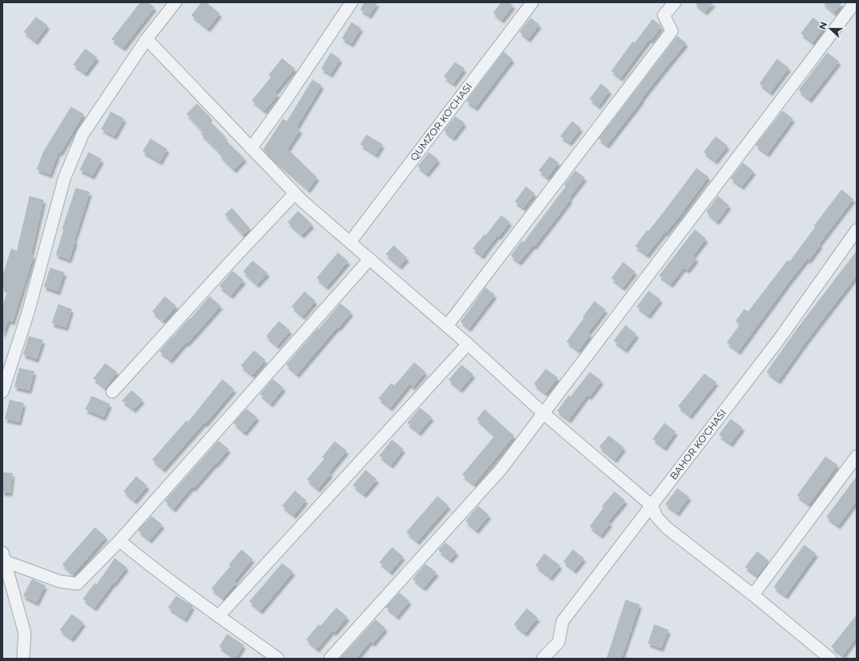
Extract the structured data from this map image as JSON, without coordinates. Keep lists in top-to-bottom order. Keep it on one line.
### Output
{"streets":{"street":["QUMZOR KO'CHASI","BAHOR KO'CHASI"]},"north":"left"}
